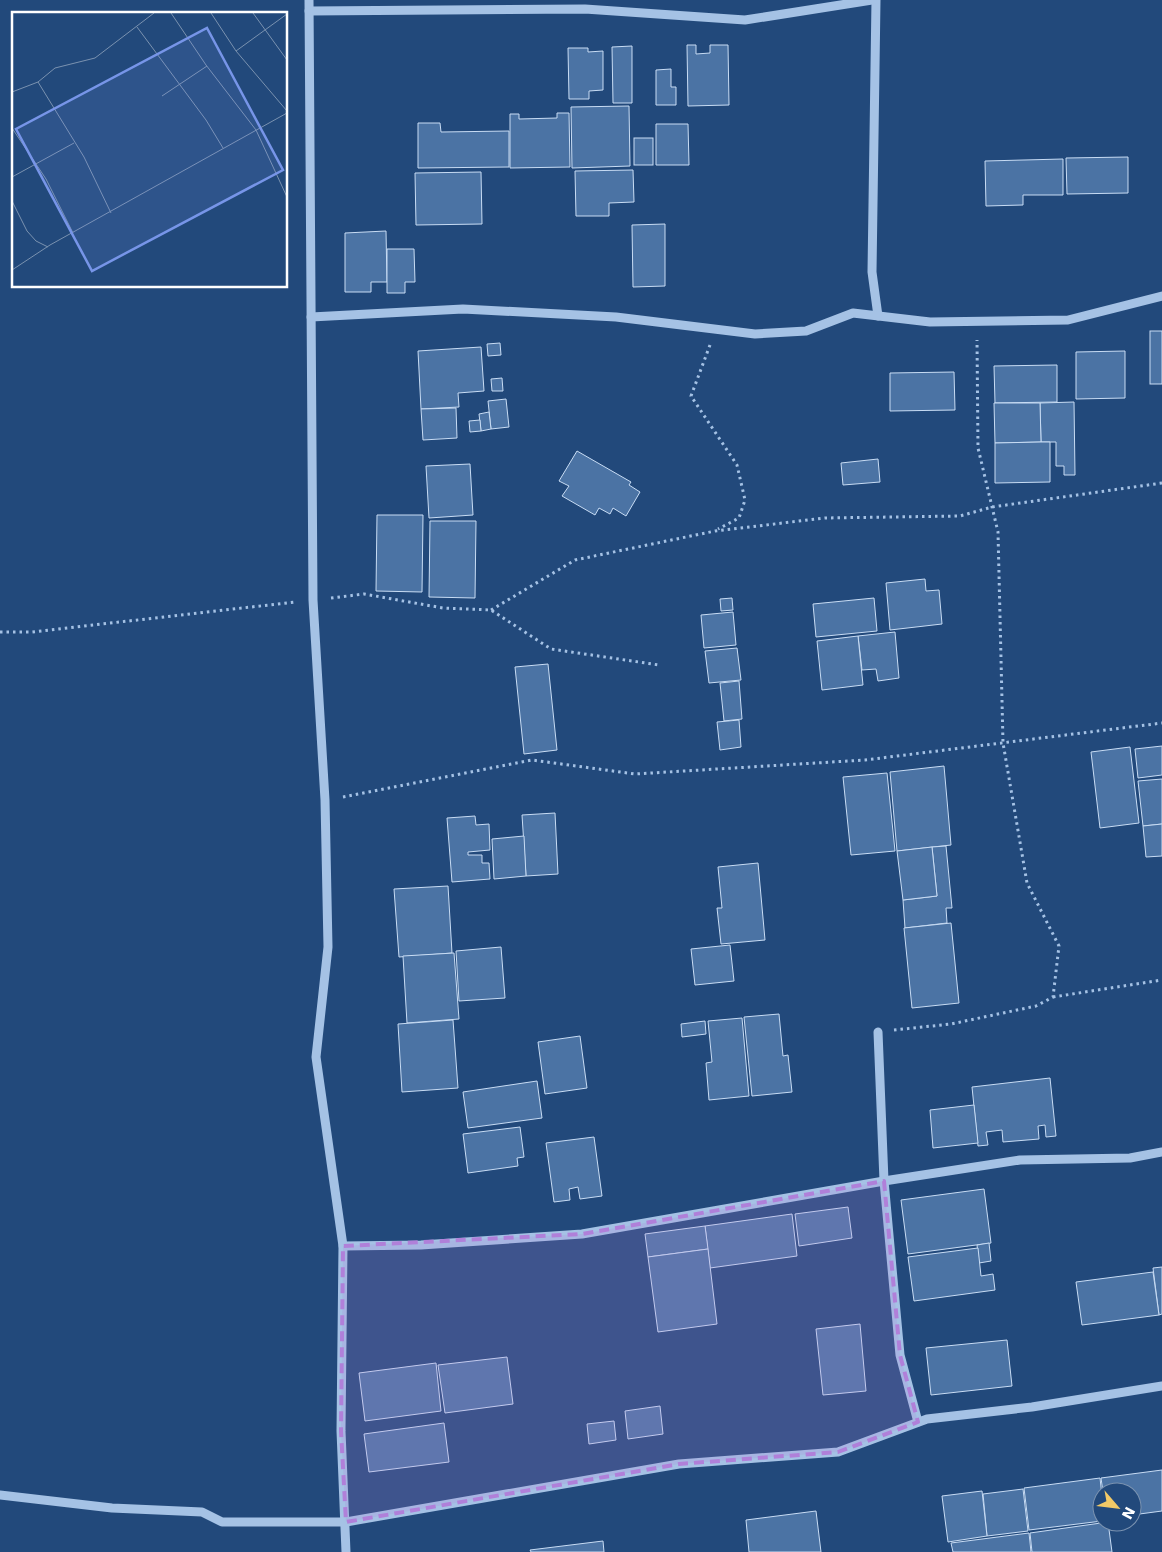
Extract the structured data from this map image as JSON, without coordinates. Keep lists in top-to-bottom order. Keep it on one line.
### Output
{"north":"bottom right"}
